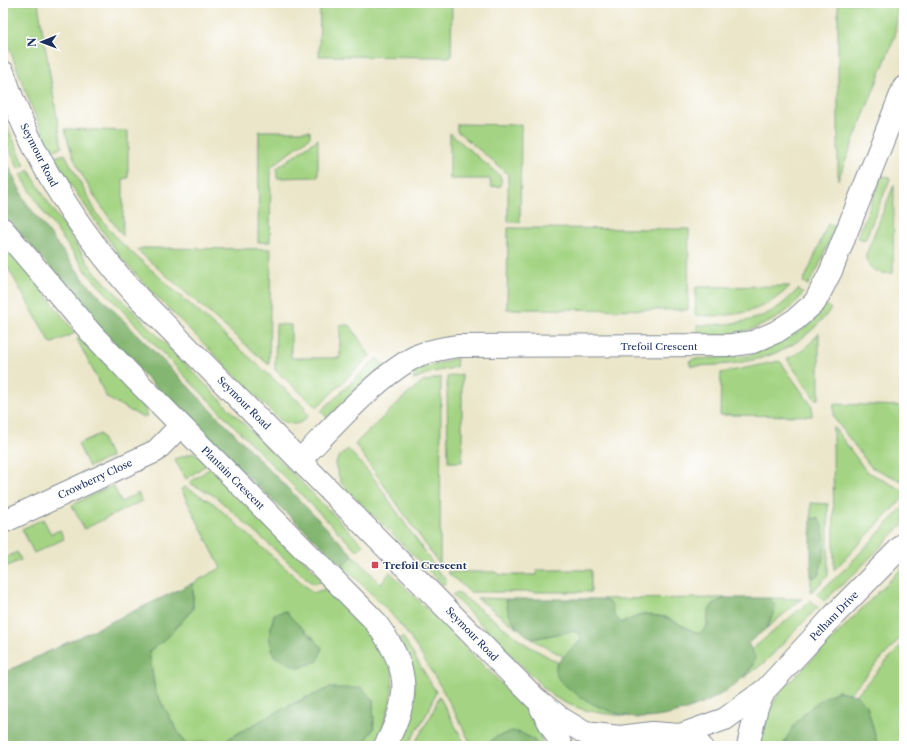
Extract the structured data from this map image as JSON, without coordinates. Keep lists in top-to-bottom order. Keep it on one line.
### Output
{"streets":{"street":["Seymour Road","Trefoil Crescent","Plantain Crescent","Crowberry Close","Pelham Drive"]},"crossings":[["Seymour Road","Trefoil Crescent"],["Seymour Road","Pelham Drive"],["Plantain Crescent","Crowberry Close"]],"places":{"transit":["Trefoil Crescent"]},"north":"left"}
